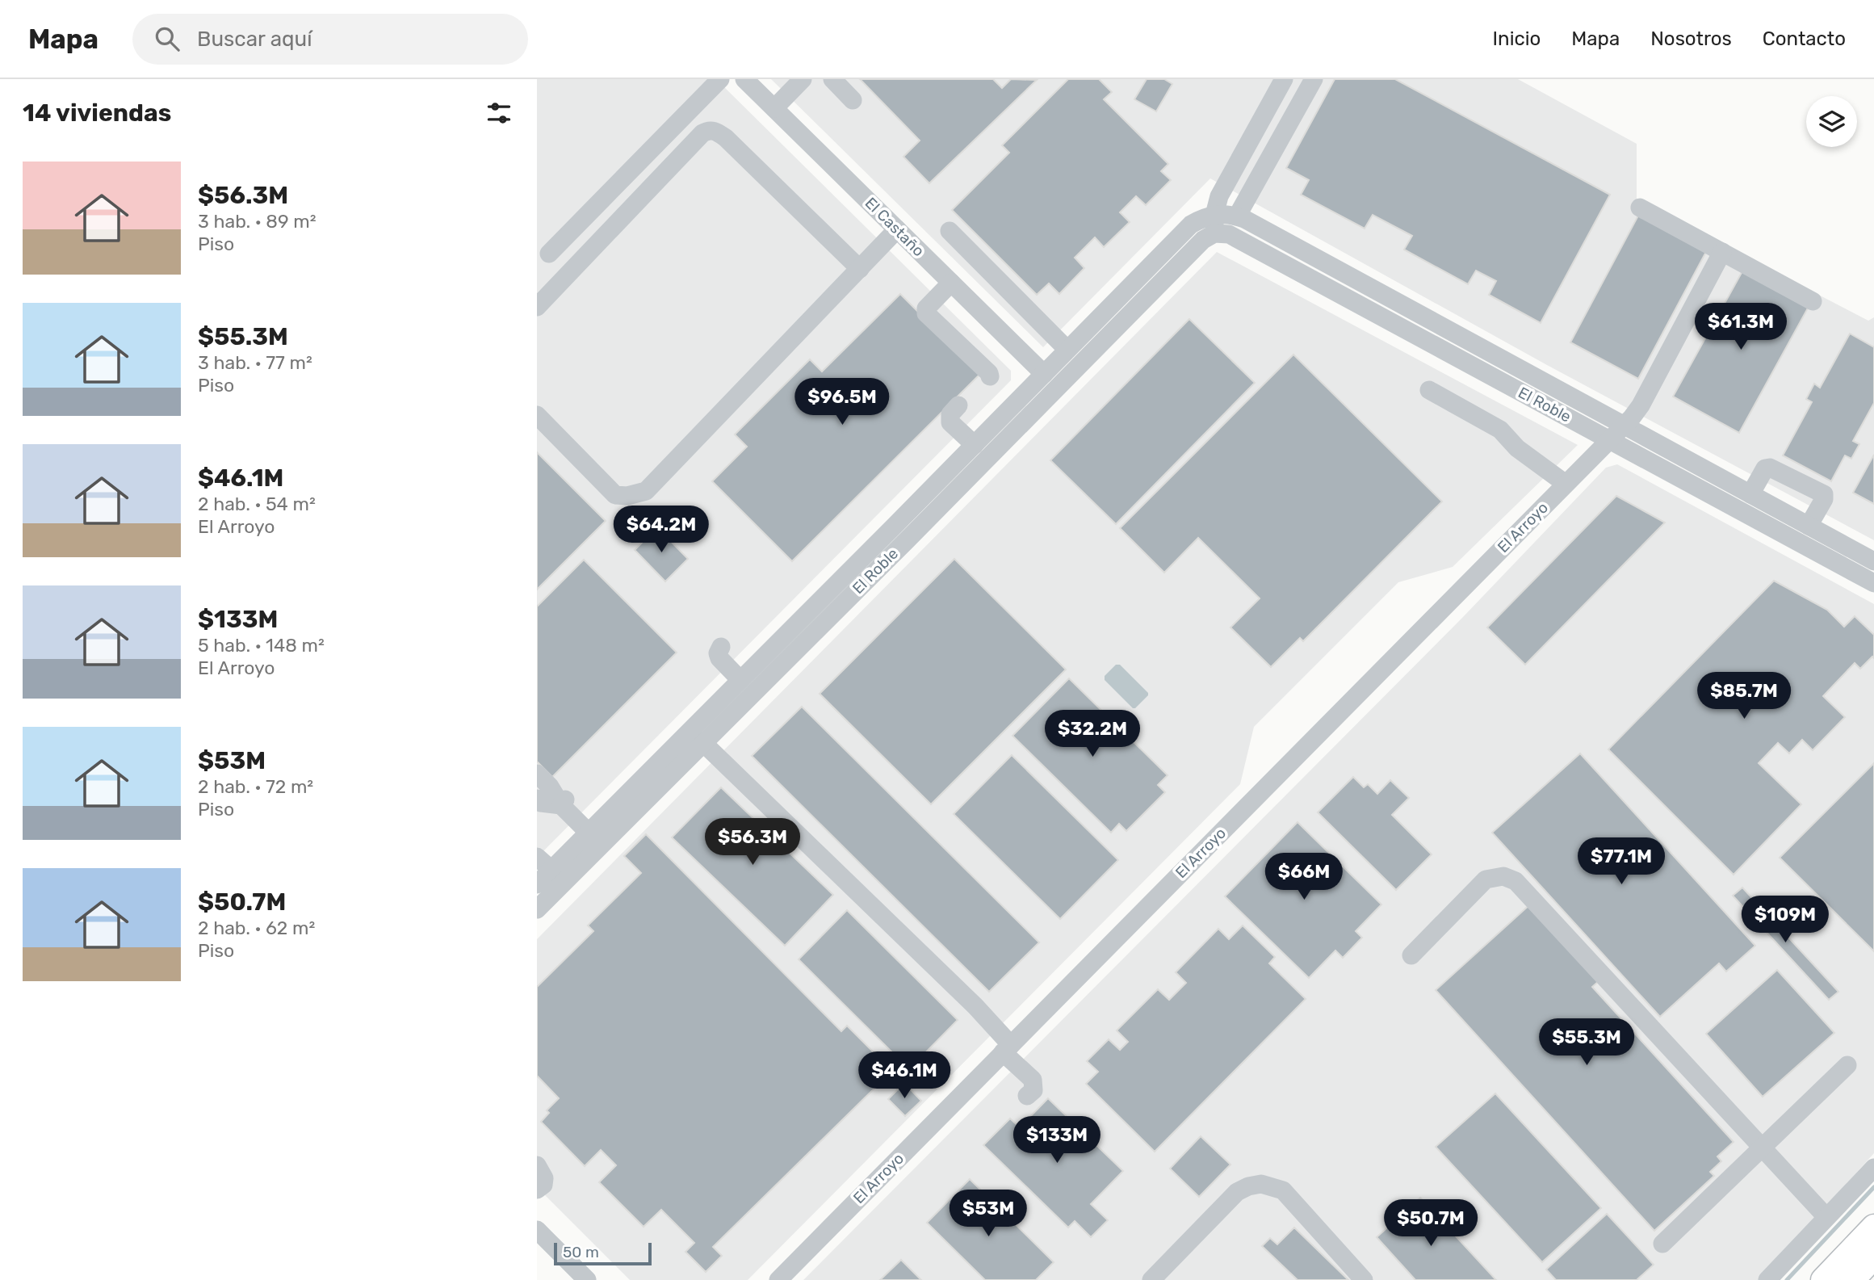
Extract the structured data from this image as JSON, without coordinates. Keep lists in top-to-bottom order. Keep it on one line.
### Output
{"streets":{"street":["El Castaño","El Roble","El Arroyo"]},"crossings":[["El Castaño","El Roble"],["El Roble","El Arroyo"]],"scale_bar":"50 m","page":{"header":"Mapa","search":"Buscar aquí","nav":["Inicio","Mapa","Nosotros","Contacto"],"heading":"14 viviendas","list":[{"name":"$56.3M","note":"3 hab. · 89 m² · Piso"},{"name":"$55.3M","note":"3 hab. · 77 m² · Piso"},{"name":"$46.1M","note":"2 hab. · 54 m² · El Arroyo"},{"name":"$133M","note":"5 hab. · 148 m² · El Arroyo"},{"name":"$53M","note":"2 hab. · 72 m² · Piso"},{"name":"$50.7M","note":"2 hab. · 62 m² · Piso"}],"price":["$61.3M","$96.5M","$64.2M","$85.7M","$32.2M","$56.3M","$77.1M","$66M","$109M","$55.3M","$46.1M","$133M","$53M","$50.7M"],"scale":"50 m"}}
